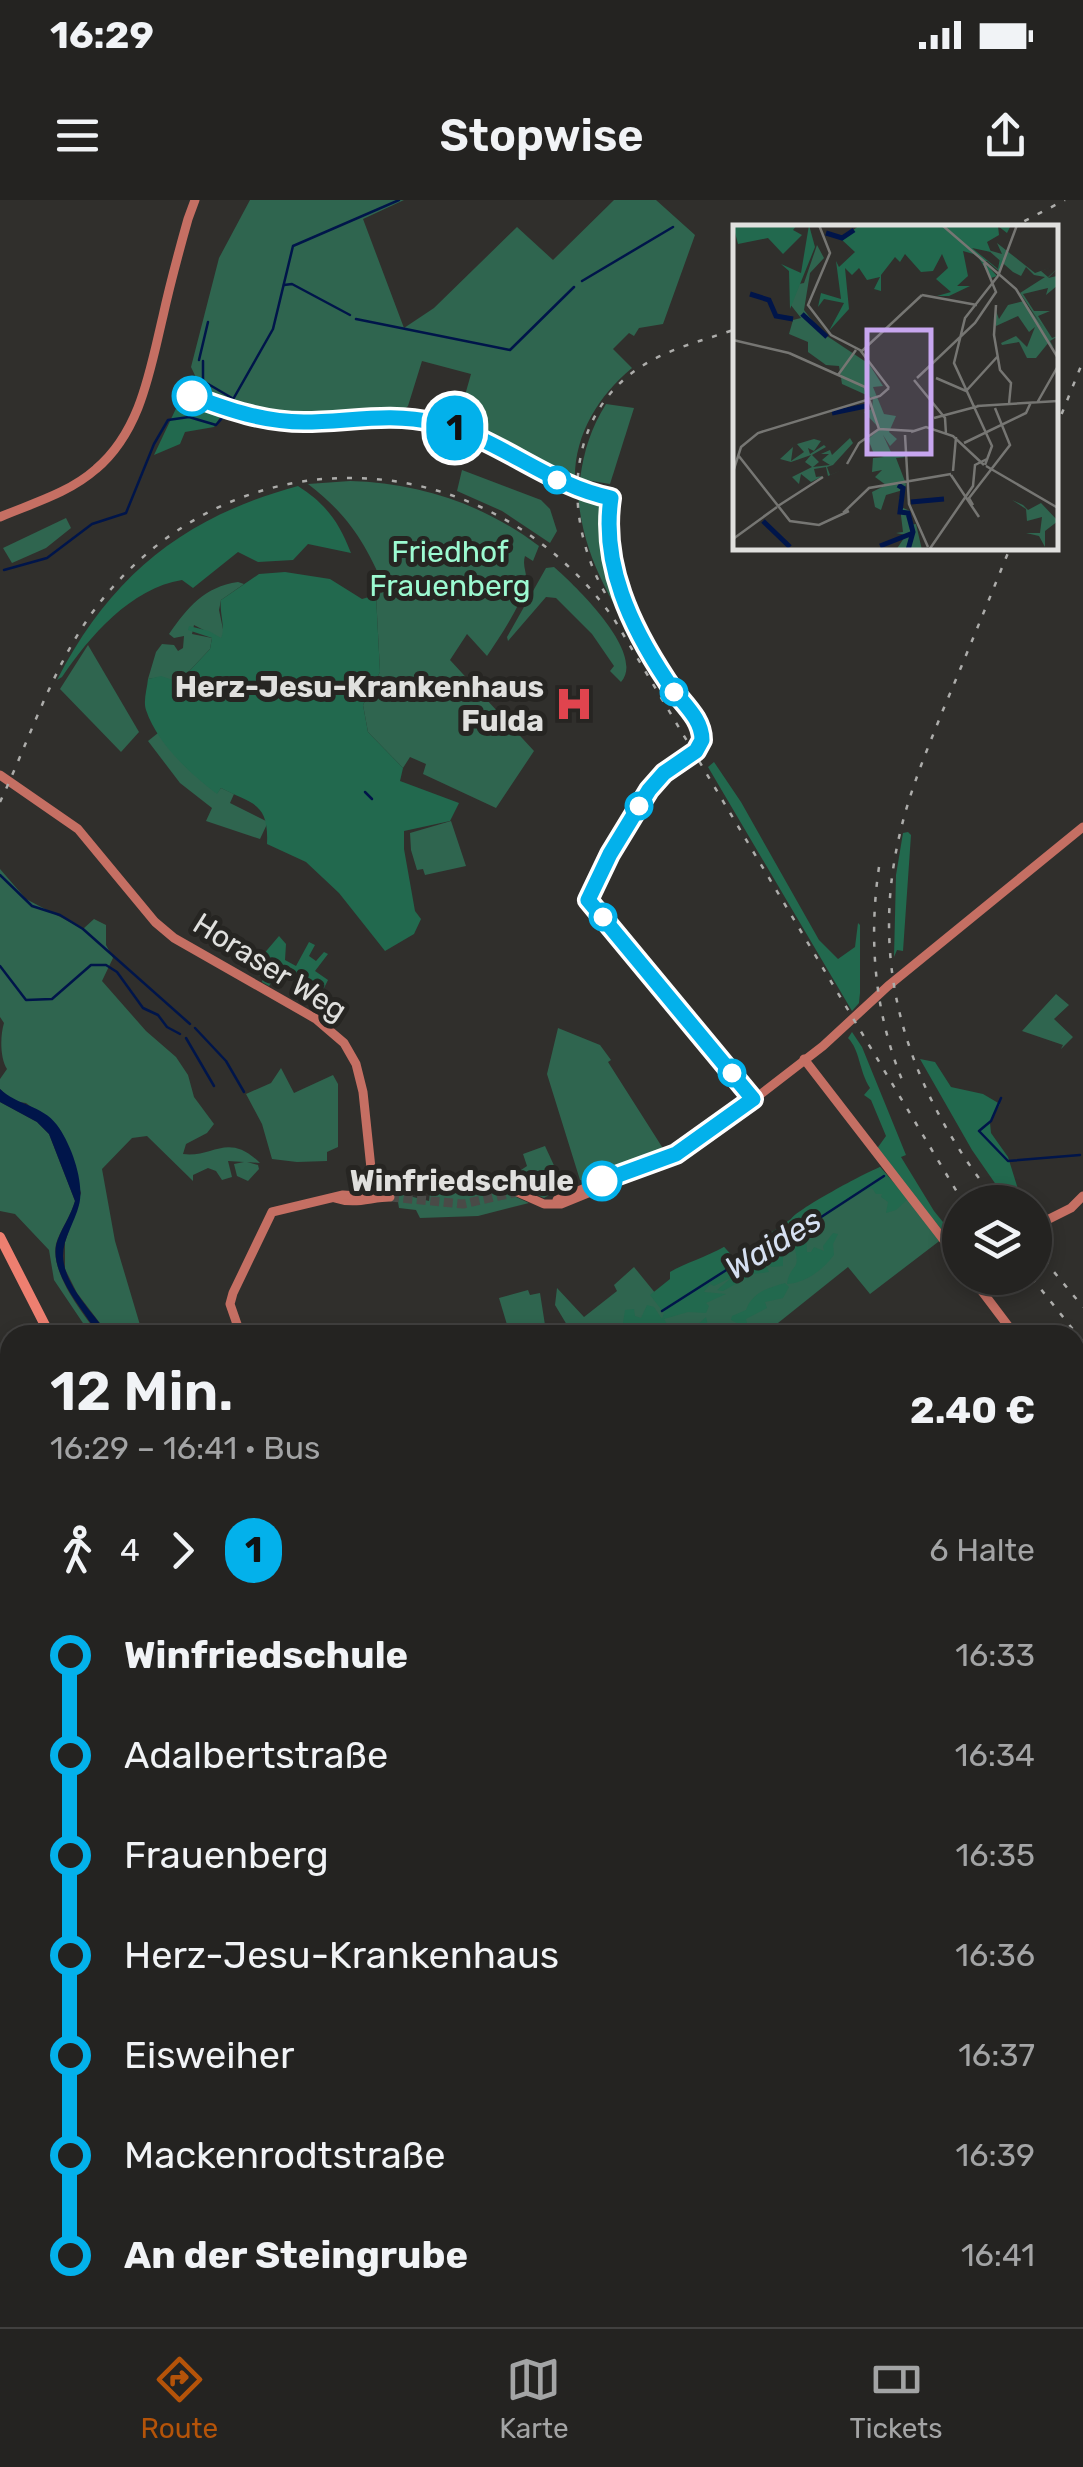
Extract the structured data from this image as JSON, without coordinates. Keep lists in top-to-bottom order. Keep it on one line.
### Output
{"streets":{"main road":["Horaser Weg"]},"water":["Waides"],"parks":["Friedhof Frauenberg"],"places":{"hospital":["Herz-Jesu-Krankenhaus Fulda"],"other":["Winfriedschule"]},"lines":["bus line 1"],"page":{"status":"16:29","header":"Stopwise","on_map":"1","heading":["12 Min.","16:29 – 16:41 · Bus","2.40 €"],"legs":["4","1","6 Halte"],"list":[{"name":"Winfriedschule","value":"16:33"},{"name":"Adalbertstraße","value":"16:34"},{"name":"Frauenberg","value":"16:35"},{"name":"Herz-Jesu-Krankenhaus","value":"16:36"},{"name":"Eisweiher","value":"16:37"},{"name":"Mackenrodtstraße","value":"16:39"},{"name":"An der Steingrube","value":"16:41"}],"tabs":["Route","Karte","Tickets"]}}
